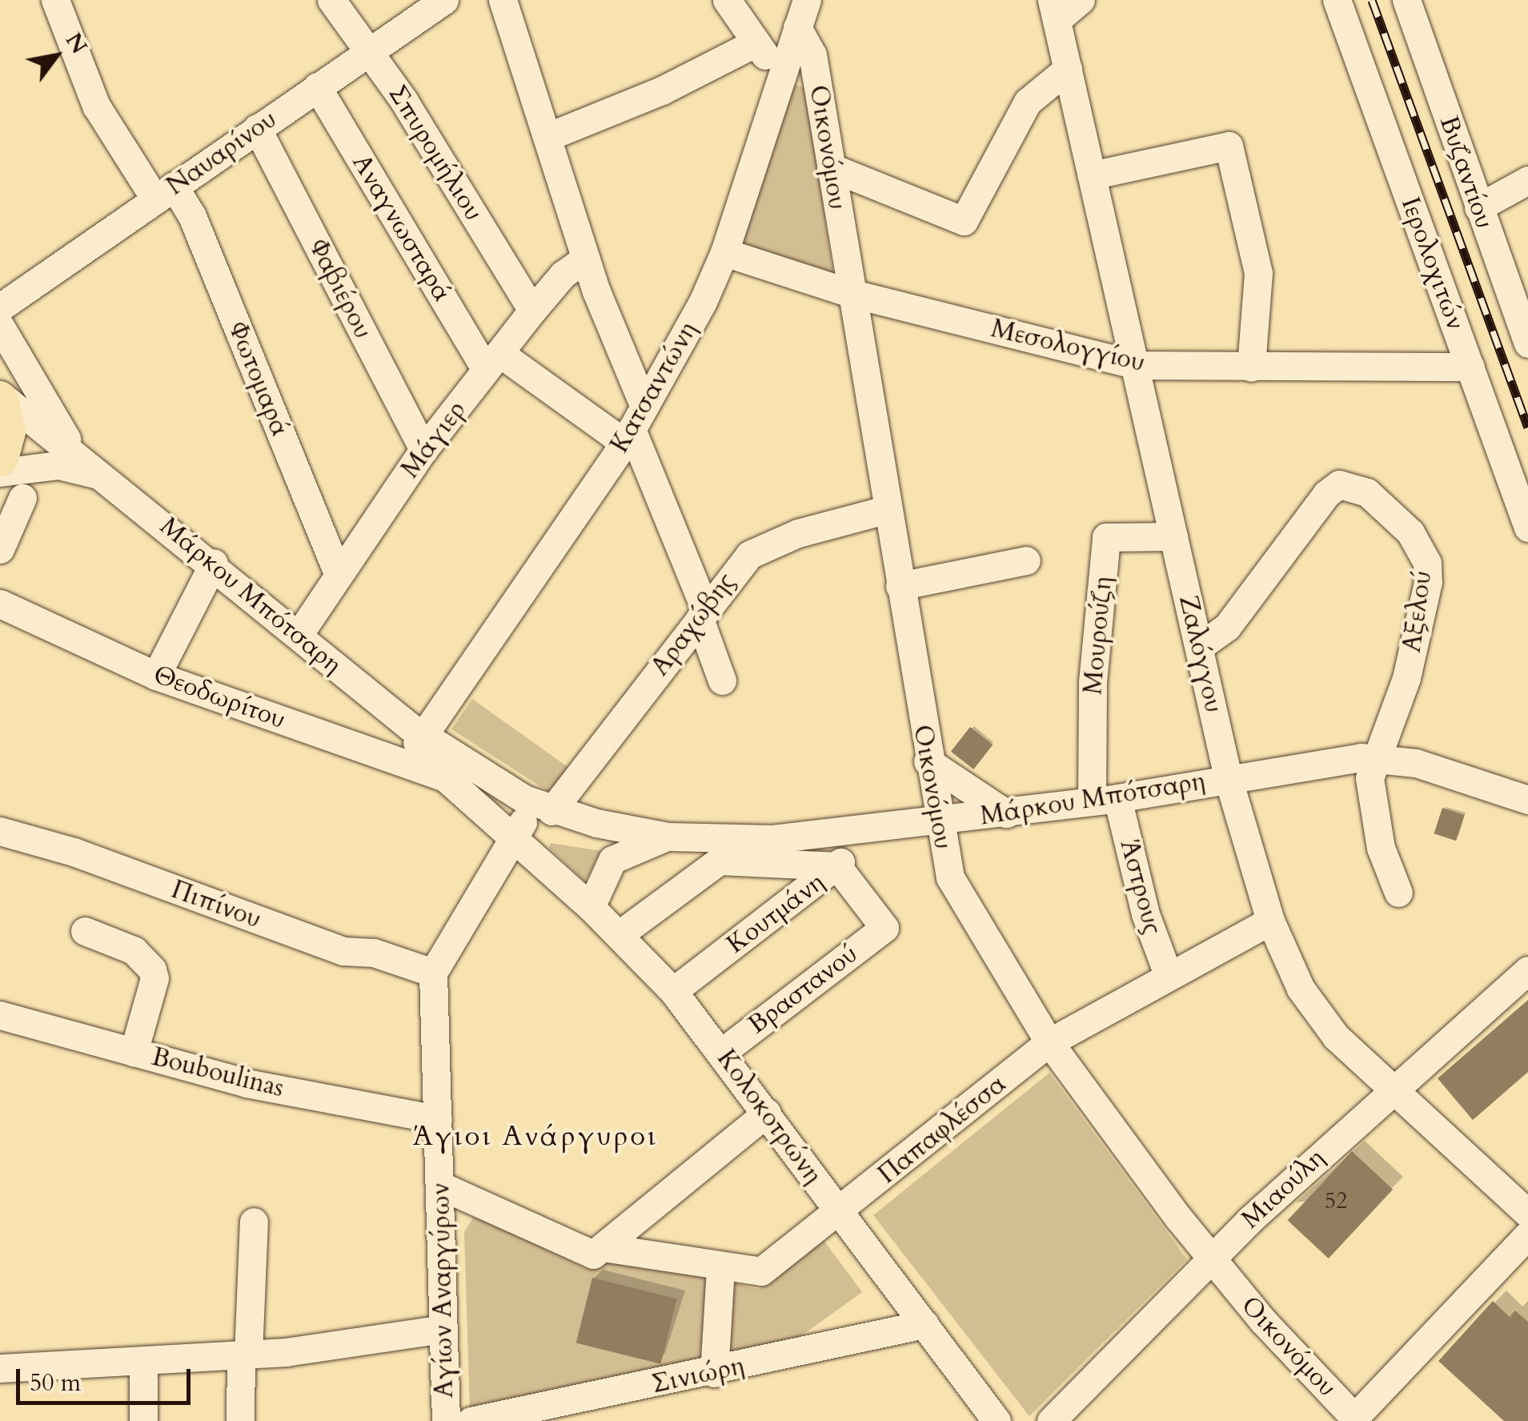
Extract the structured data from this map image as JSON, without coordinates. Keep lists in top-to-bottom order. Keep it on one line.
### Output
{"streets":{"street":["Οικονόμου","Ναυαρίνου","Σπυρομήλιου","Βυζαντίου","Αναγνωσταρά","Ιερολοχιτών","Φαβιέρου","Μεσολογγίου","Φωτομαρά","Κατσαντώνη","Μάγιερ","Μάρκου Μπότσαρη","Αξελού","Αραχώβης","Μουρούζη","Ζαλόγγου","Θεοδωρίτου","Άστρους","Πιπίνου","Κουτμάνη","Βραστανού","Bouboulinas","Κολοκοτρώνη","Παπαφλέσσα","Μιαούλη","Αγίων Αναργύρων","Σινιώρη"]},"crossings":[["Οικονόμου","Μεσολογγίου"],["Οικονόμου","Κατσαντώνη"],["Οικονόμου","Μάρκου Μπότσαρη"],["Οικονόμου","Αραχώβης"],["Οικονόμου","Παπαφλέσσα"],["Οικονόμου","Μιαούλη"],["Ναυαρίνου","Σπυρομήλιου"],["Ναυαρίνου","Αναγνωσταρά"],["Ναυαρίνου","Φαβιέρου"],["Ναυαρίνου","Φωτομαρά"],["Σπυρομήλιου","Μάγιερ"],["Αναγνωσταρά","Κατσαντώνη"],["Αναγνωσταρά","Μάγιερ"],["Ιερολοχιτών","Μεσολογγίου"],["Φαβιέρου","Μάγιερ"],["Μεσολογγίου","Κατσαντώνη"],["Μεσολογγίου","Ζαλόγγου"],["Φωτομαρά","Μάγιερ"],["Κατσαντώνη","Μάρκου Μπότσαρη"],["Μάγιερ","Μάρκου Μπότσαρη"],["Μάρκου Μπότσαρη","Αξελού"],["Μάρκου Μπότσαρη","Αραχώβης"],["Μάρκου Μπότσαρη","Μουρούζη"],["Μάρκου Μπότσαρη","Ζαλόγγου"],["Μάρκου Μπότσαρη","Θεοδωρίτου"],["Μάρκου Μπότσαρη","Άστρους"],["Μάρκου Μπότσαρη","Κουτμάνη"],["Μάρκου Μπότσαρη","Κολοκοτρώνη"],["Αξελού","Ζαλόγγου"],["Μουρούζη","Ζαλόγγου"],["Μουρούζη","Άστρους"],["Ζαλόγγου","Παπαφλέσσα"],["Ζαλόγγου","Μιαούλη"],["Άστρους","Παπαφλέσσα"],["Πιπίνου","Αγίων Αναργύρων"],["Κουτμάνη","Βραστανού"],["Κουτμάνη","Κολοκοτρώνη"],["Βραστανού","Κολοκοτρώνη"],["Bouboulinas","Αγίων Αναργύρων"],["Κολοκοτρώνη","Παπαφλέσσα"],["Κολοκοτρώνη","Σινιώρη"],["Παπαφλέσσα","Αγίων Αναργύρων"]],"districts":["Άγιοι Ανάργυροι"],"house_numbers":["52"],"scale_bar":"50 m","north":"top right"}
